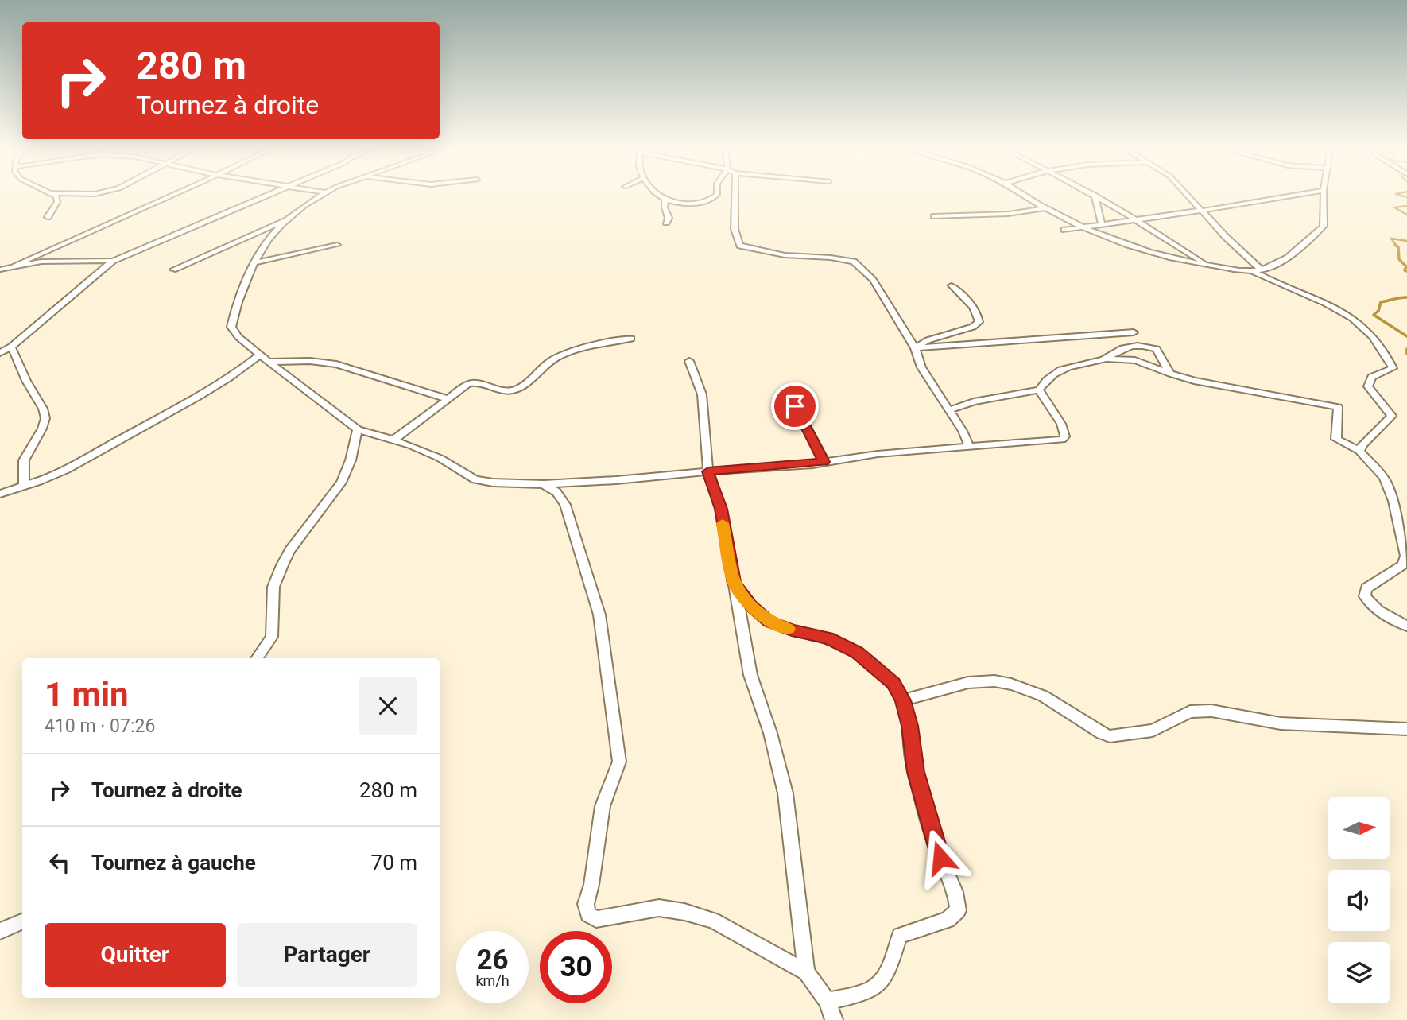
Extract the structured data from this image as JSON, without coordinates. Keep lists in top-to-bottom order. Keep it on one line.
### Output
{"north":"right","page":{"turn":["280 m","Tournez à droite"],"heading":["1 min","410 m · 07:26"],"list":[{"name":"Tournez à droite","value":"280 m"},{"name":"Tournez à gauche","value":"70 m"}],"buttons":["Quitter","Partager"],"speed":"26 km/h","limit":"30"}}
